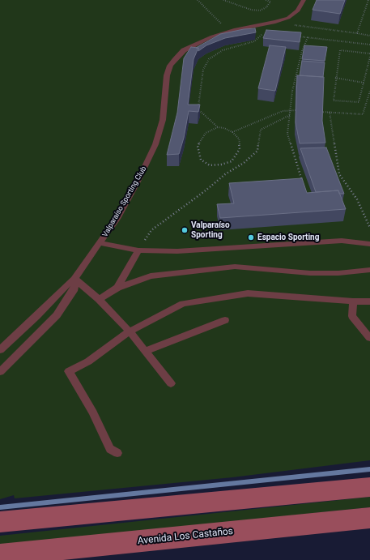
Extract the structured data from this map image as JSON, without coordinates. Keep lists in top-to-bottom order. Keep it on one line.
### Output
{"streets":{"main road":["Avenida Los Castaños"],"lane":["Valparaíso Sporting Club"]},"places":["Valparaíso Sporting","Espacio Sporting"]}
